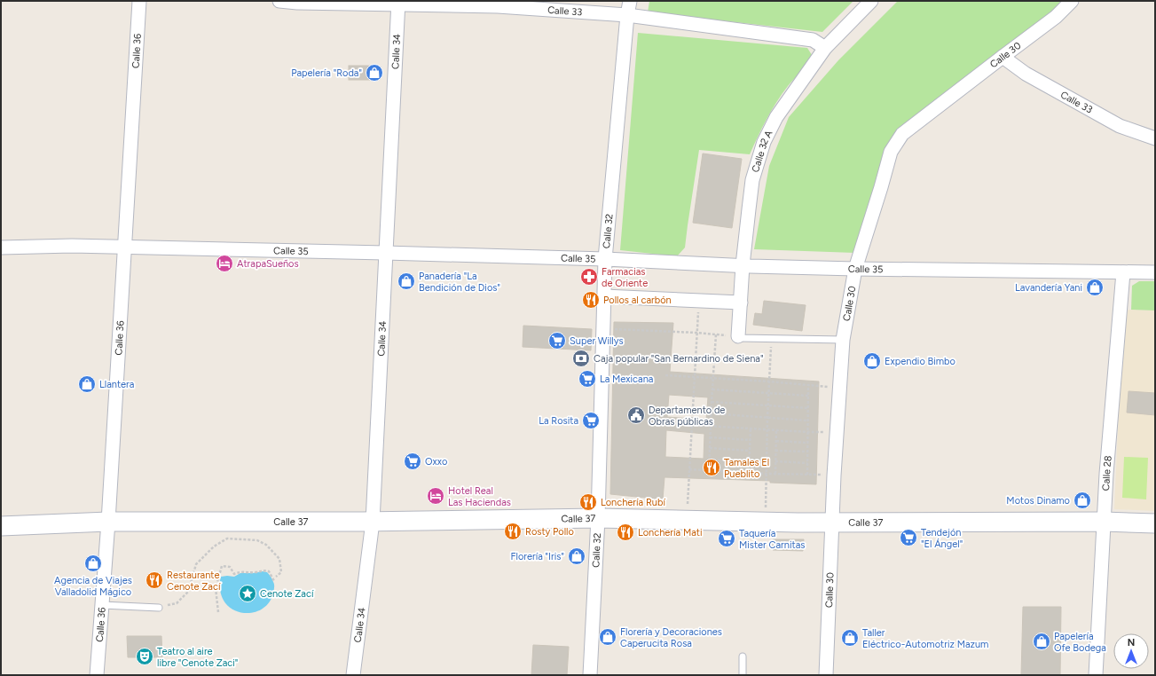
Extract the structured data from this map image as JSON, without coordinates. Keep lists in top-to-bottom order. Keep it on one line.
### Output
{"streets":{"street":["Calle 33","Calle 36","Calle 34","Calle 30","Calle 32 A","Calle 32","Calle 35","Calle 28","Calle 37"]},"crossings":[["Calle 33","Calle 34"],["Calle 33","Calle 30"],["Calle 33","Calle 32 A"],["Calle 33","Calle 32"],["Calle 36","Calle 35"],["Calle 36","Calle 37"],["Calle 34","Calle 35"],["Calle 34","Calle 37"],["Calle 30","Calle 35"],["Calle 30","Calle 37"],["Calle 32 A","Calle 35"],["Calle 32","Calle 35"],["Calle 32","Calle 37"],["Calle 35","Calle 28"],["Calle 28","Calle 37"]],"places":{"shop":["Papelería \"Roda\"","Panadería \"La Bendición de Dios\"","Lavandería Yani","Expendio Bimbo","Llantera","Motos Dinamo","Florería \"Iris\"","Agencia de Viajes Valladolid Mágico","Florería y Decoraciones Caperucita Rosa","Taller Eléctrico-Automotriz Mazum","Papelería Ofe Bodega"],"hotel":["AtrapaSueños","Hotel Real Las Haciendas"],"pharmacy":["Farmacias de Oriente"],"restaurant":["Pollos al carbón","Tamales El Pueblito","Lonchería Rubí","Rosty Pollo","Lonchería Mati","Restaurante Cenote Zací"],"supermarket":["Super Willys","La Mexicana","La Rosita","Oxxo","Tendejón \"El Ángel\"","Taquería Mister Carnitas"],"bank":["Caja popular \"San Bernardino de Siena\""],"public building":["Departamento de Obras públicas"],"place":["Cenote Zací"],"theatre":["Teatro al aire libre \"Cenote Zaci\""]},"north":"top"}
